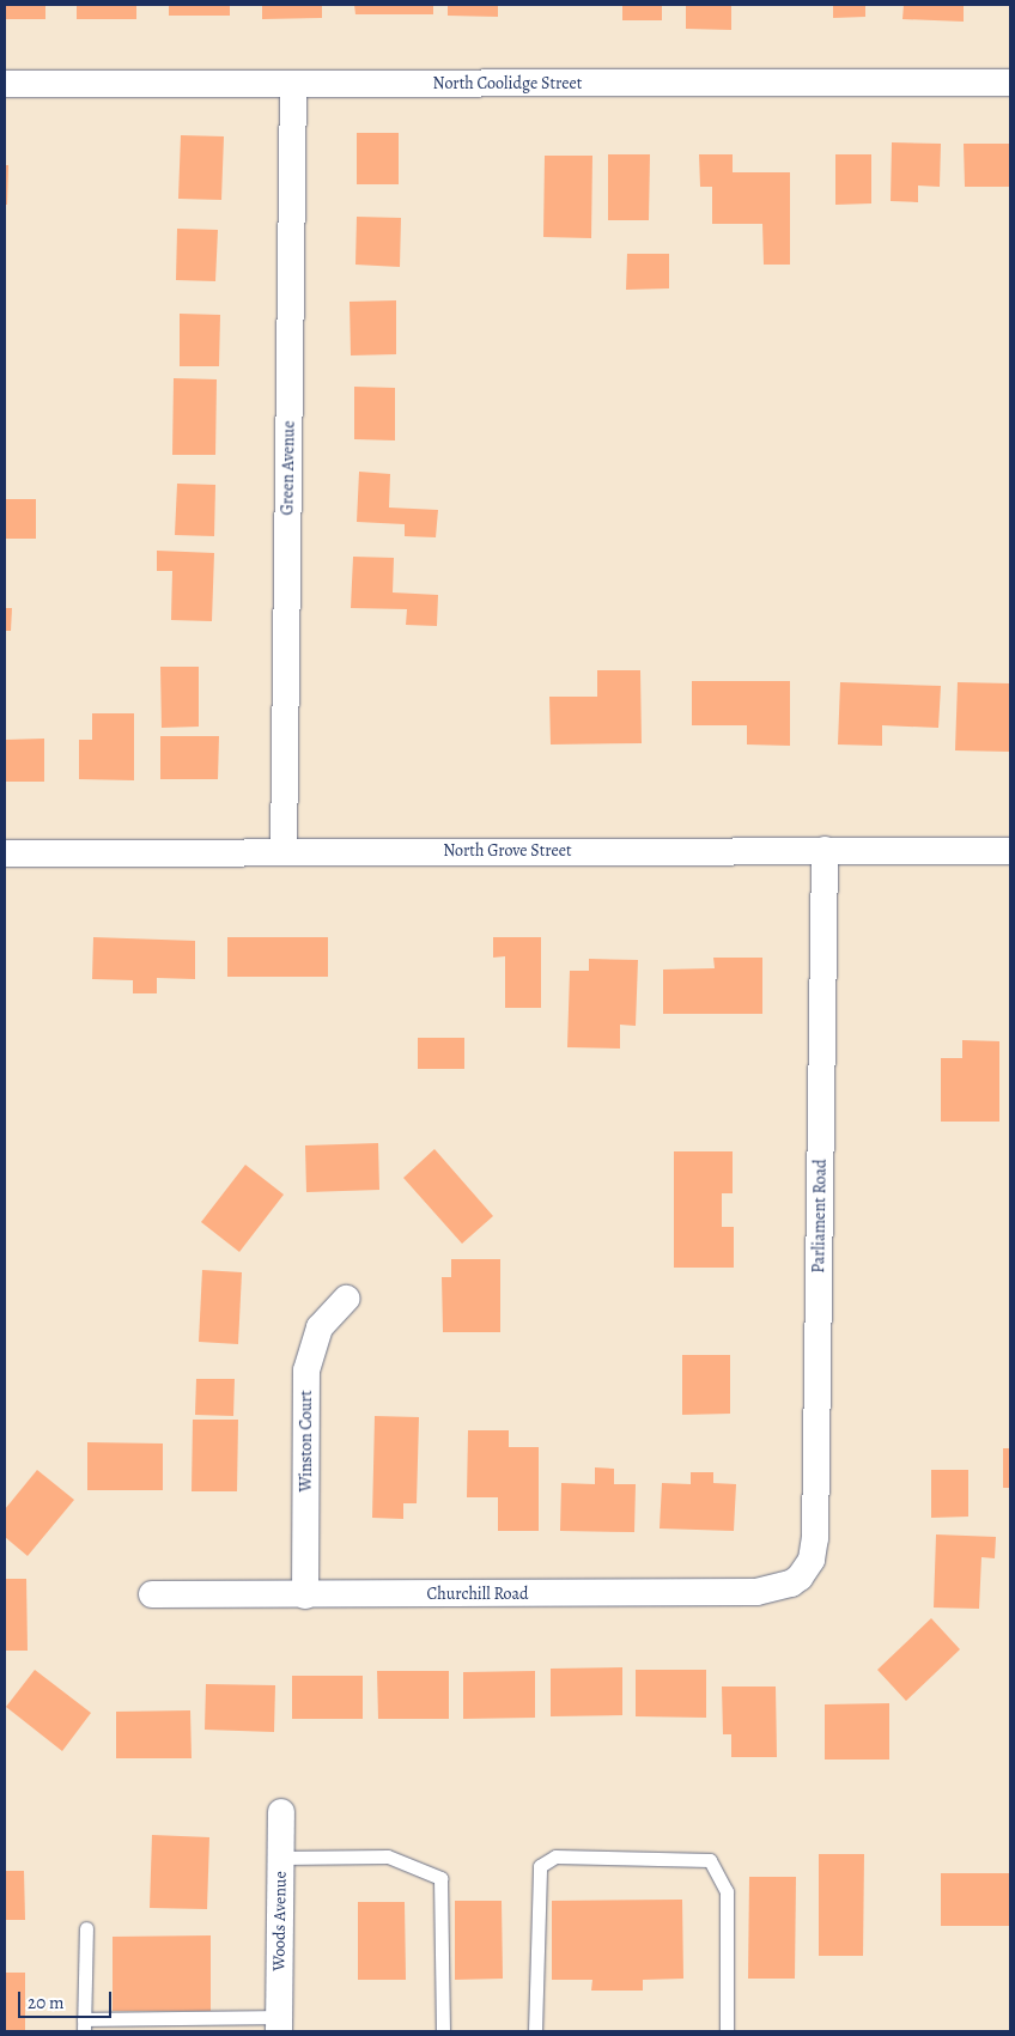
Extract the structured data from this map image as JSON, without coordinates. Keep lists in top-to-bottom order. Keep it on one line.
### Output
{"streets":{"street":["North Coolidge Street","Green Avenue","North Grove Street","Parliament Road","Winston Court","Churchill Road","Woods Avenue"]},"crossings":[["North Coolidge Street","Green Avenue"],["Green Avenue","North Grove Street"],["North Grove Street","Parliament Road"],["Parliament Road","Churchill Road"],["Winston Court","Churchill Road"]],"scale_bar":"20 m"}
